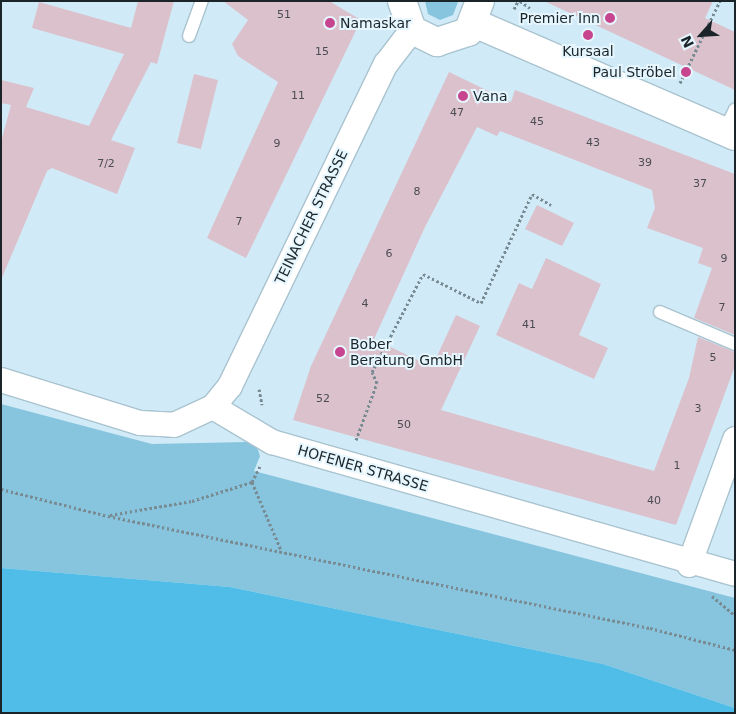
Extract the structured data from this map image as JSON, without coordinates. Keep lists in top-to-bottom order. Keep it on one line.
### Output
{"streets":{"street":["TEINACHER STRASSE","HOFENER STRASSE"]},"crossings":[["TEINACHER STRASSE","HOFENER STRASSE"]],"places":["Premier Inn","Namaskar","Kursaal","Paul Ströbel","Vana","Bober Beratung GmbH"],"house_numbers":["51","15","11","47","45","43","9","39","7/2","37","8","7","6","9","4","7","41","5","52","3","50","1","40"],"north":"bottom left"}
